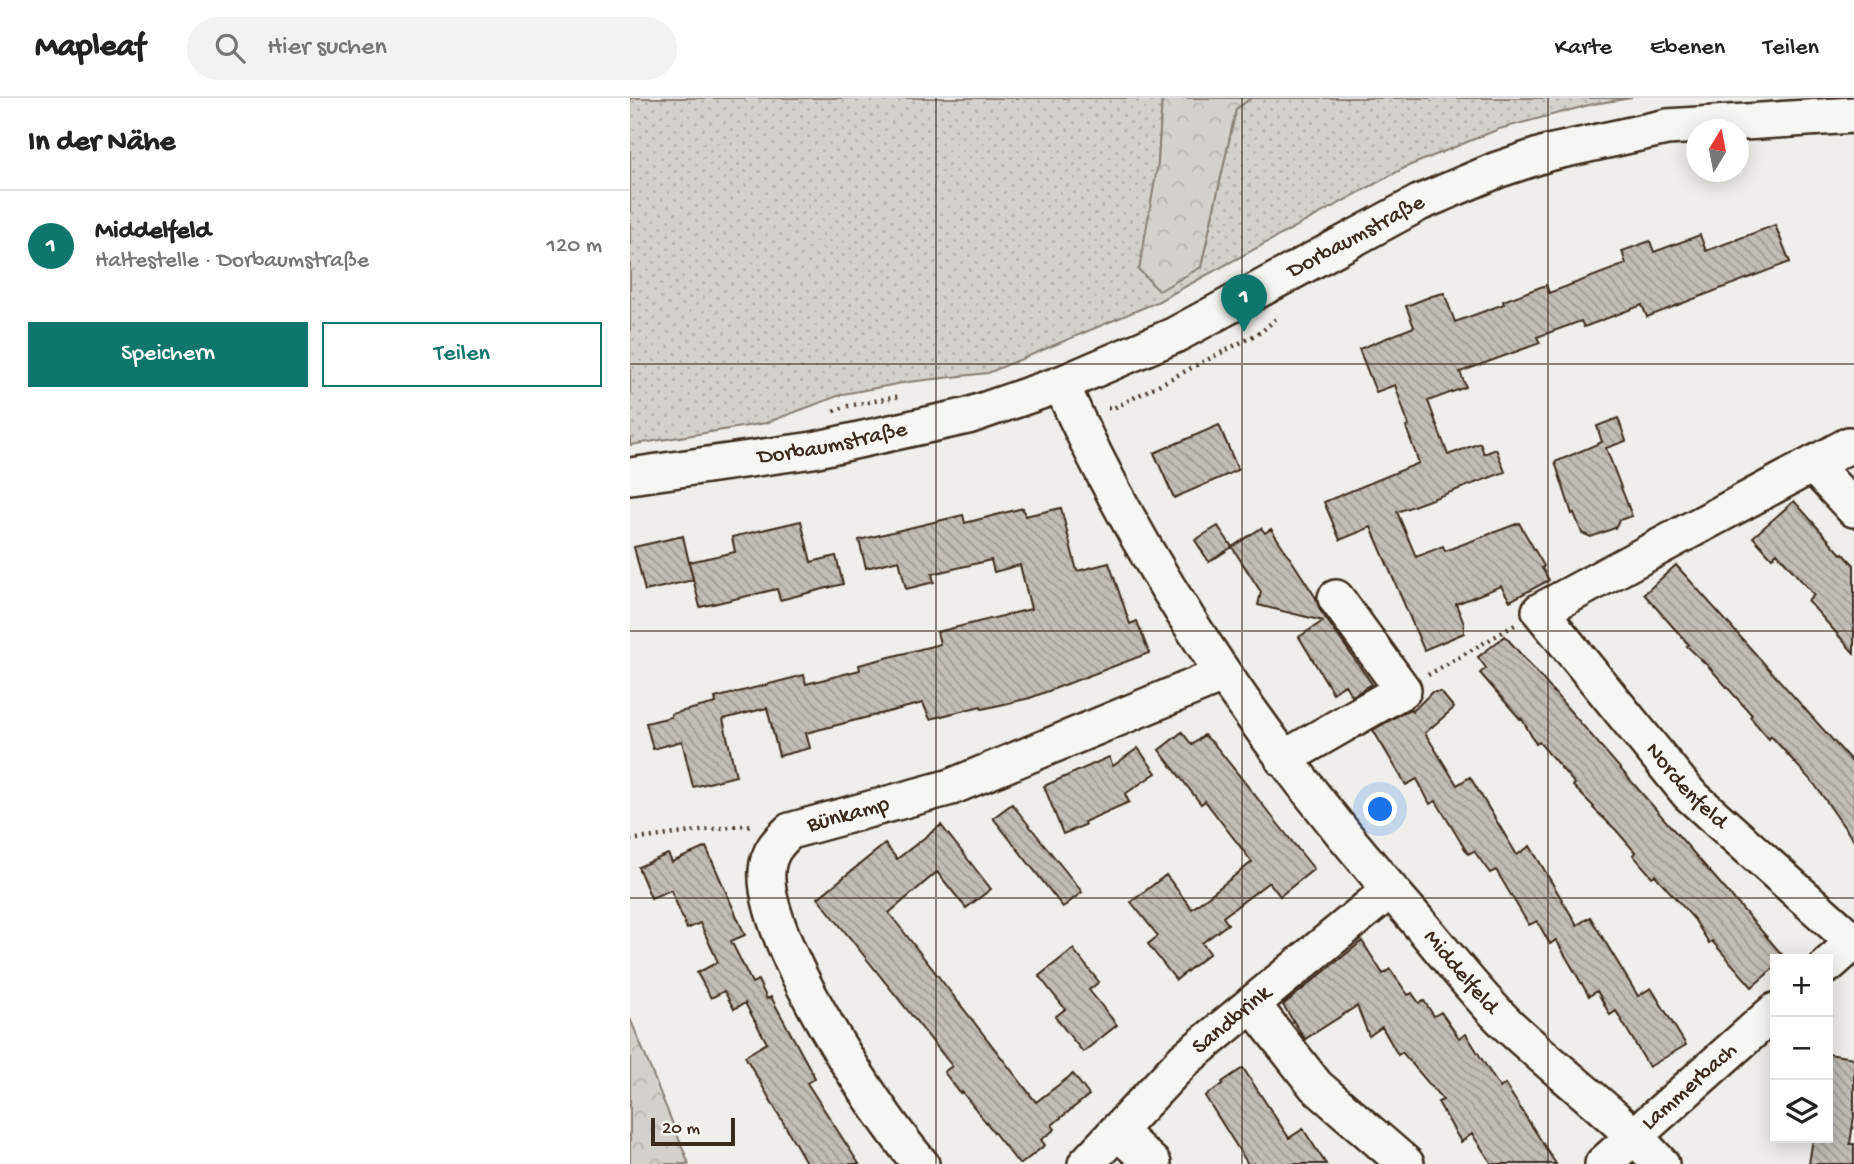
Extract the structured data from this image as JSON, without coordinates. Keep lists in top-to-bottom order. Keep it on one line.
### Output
{"streets":{"street":["Dorbaumstraße","Nordenfeld","Bünkamp","Middelfeld","Sandbrink","Lammerbach"]},"crossings":[["Dorbaumstraße","Middelfeld"],["Bünkamp","Middelfeld"],["Middelfeld","Sandbrink"],["Middelfeld","Lammerbach"]],"scale_bar":"20 m","north":"top","page":{"header":"Mapleaf","search":"Hier suchen","nav":["Karte","Ebenen","Teilen"],"heading":"In der Nähe","list":[{"mark":"1","name":"Middelfeld","note":"Haltestelle · Dorbaumstraße","value":"120 m"}],"pins":"1","buttons":["Speichern","Teilen"],"map_buttons":["+","−"],"scale":"20 m"}}
